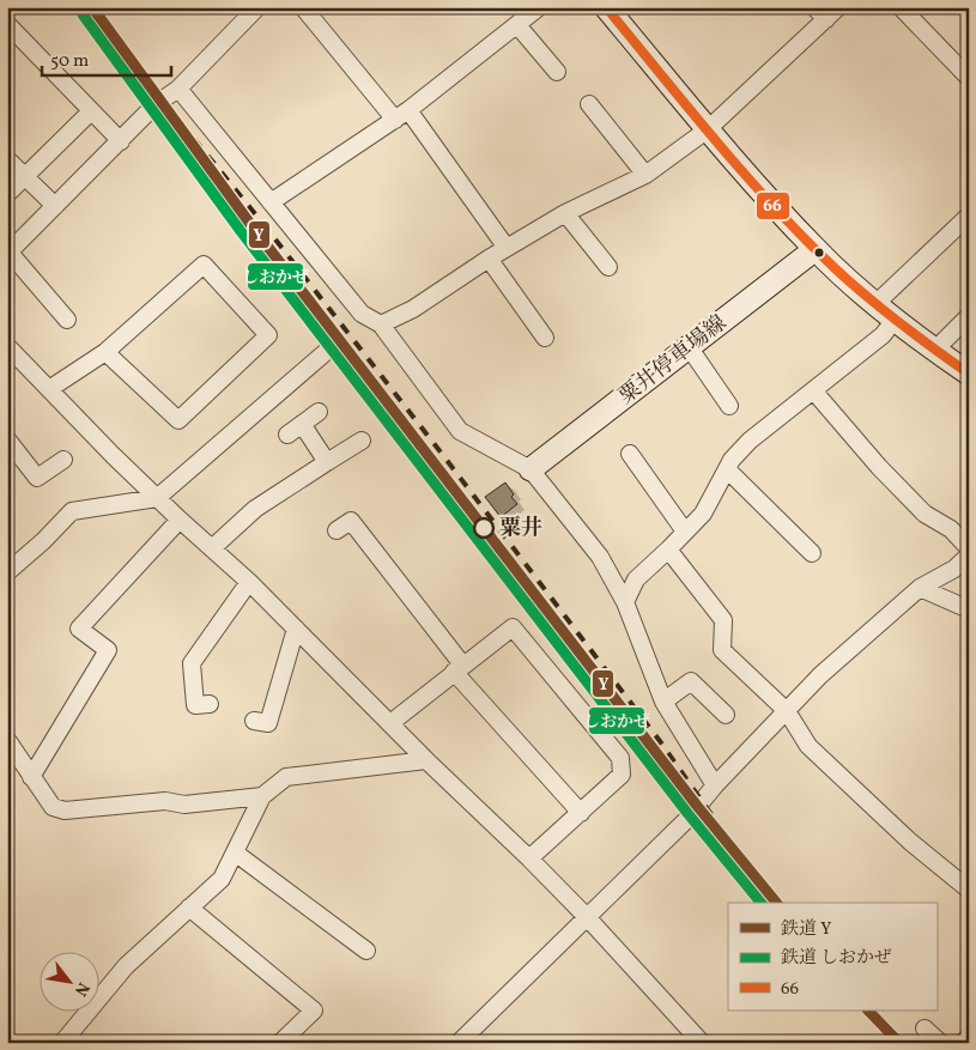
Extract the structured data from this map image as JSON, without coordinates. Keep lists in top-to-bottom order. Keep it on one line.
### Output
{"streets":{"main road":["粟井停車場線"]},"places":["粟井"],"lines":["rail line Y","transit line 66","rail line しおかぜ"],"legend":["鉄道 Y","鉄道 しおかぜ","66"],"scale_bar":"50 m","north":"bottom right"}
